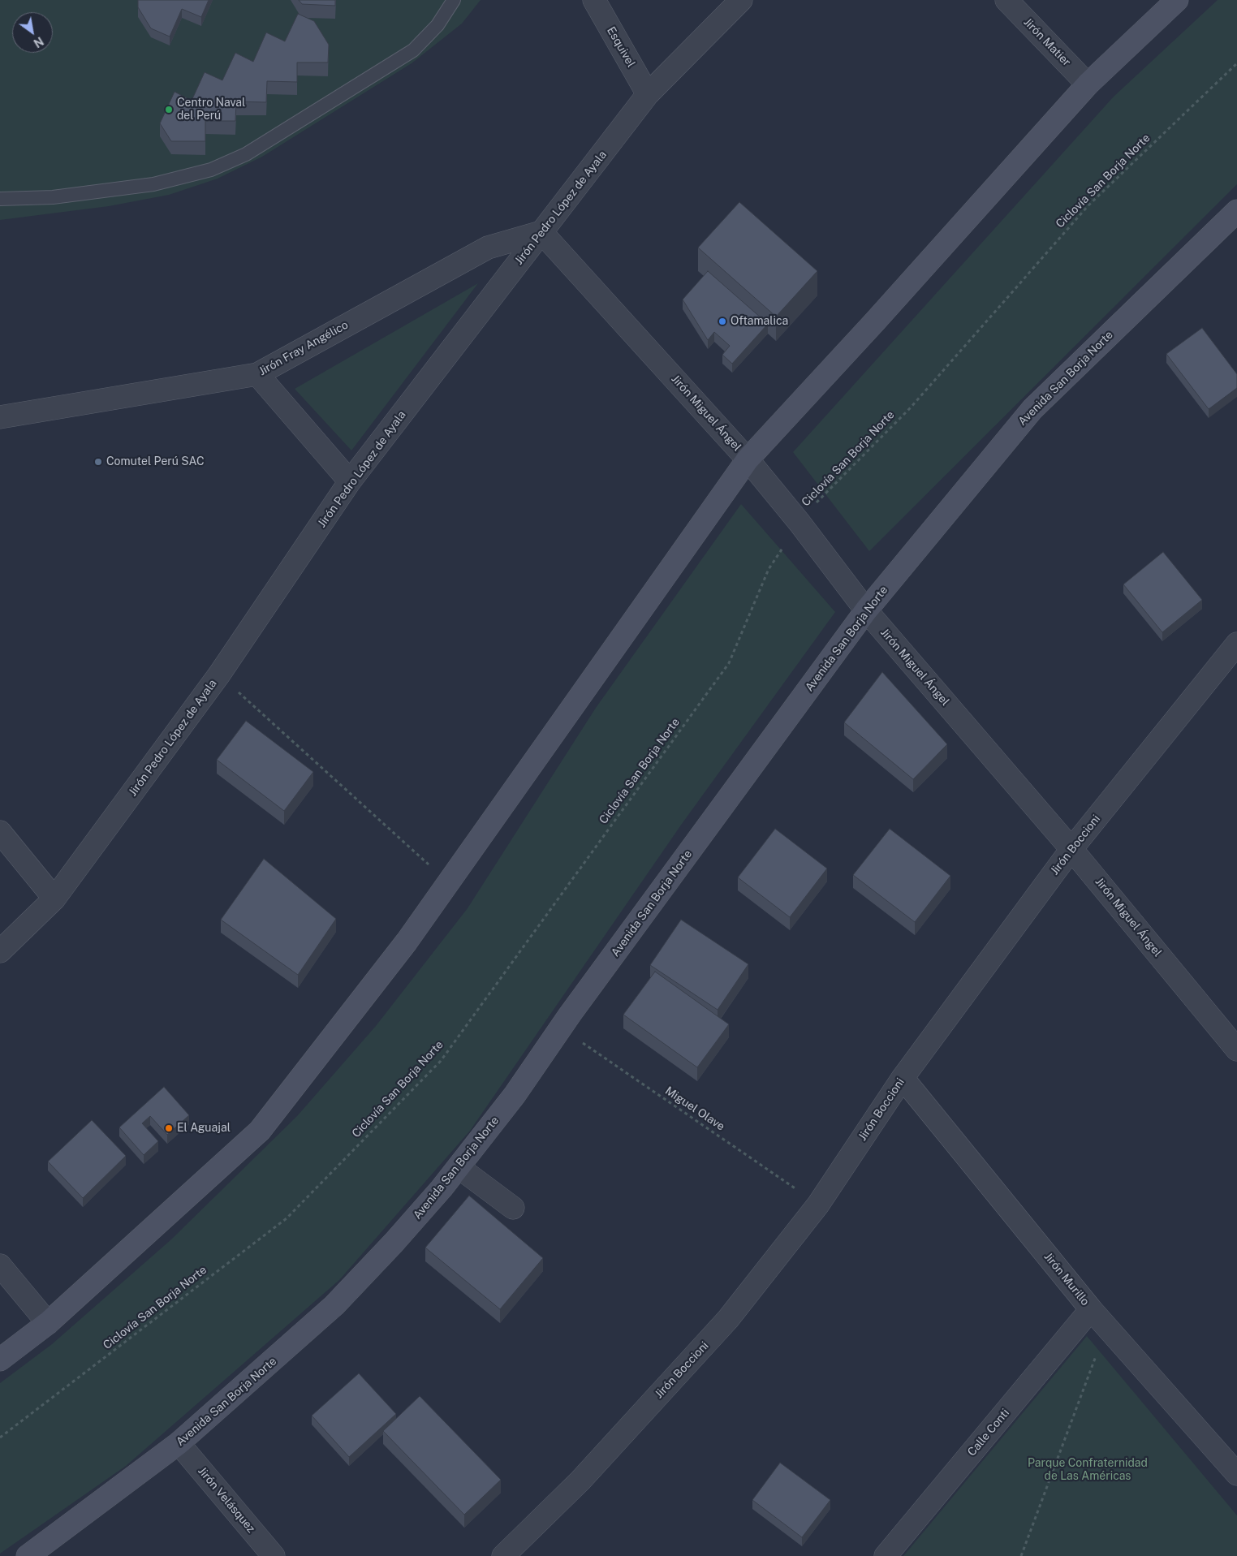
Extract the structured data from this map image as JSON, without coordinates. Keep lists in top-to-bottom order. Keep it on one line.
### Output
{"streets":{"main road":["Avenida San Borja Norte"],"street":["Jirón Matier","Esquivel","Jirón Pedro López de Ayala","Jirón Fray Angélico","Jirón Miguel Ángel","Jirón Boccioni","Jirón Murillo","Calle Conti","Jirón Velásquez"],"path":["Ciclovía San Borja Norte","Miguel Olave"]},"crossings":[["Esquivel","Jirón Pedro López de Ayala"],["Ciclovía San Borja Norte","Jirón Miguel Ángel"],["Jirón Pedro López de Ayala","Jirón Fray Angélico"],["Jirón Pedro López de Ayala","Jirón Miguel Ángel"],["Jirón Fray Angélico","Jirón Miguel Ángel"],["Avenida San Borja Norte","Jirón Miguel Ángel"],["Avenida San Borja Norte","Miguel Olave"],["Avenida San Borja Norte","Jirón Velásquez"],["Jirón Miguel Ángel","Jirón Boccioni"],["Jirón Boccioni","Miguel Olave"],["Jirón Boccioni","Jirón Murillo"],["Jirón Murillo","Calle Conti"]],"parks":["Parque Confraternidad de Las Américas"],"places":["Centro Naval del Perú","Oftamalica","Comutel Perú SAC","El Aguajal"],"north":"bottom right"}
